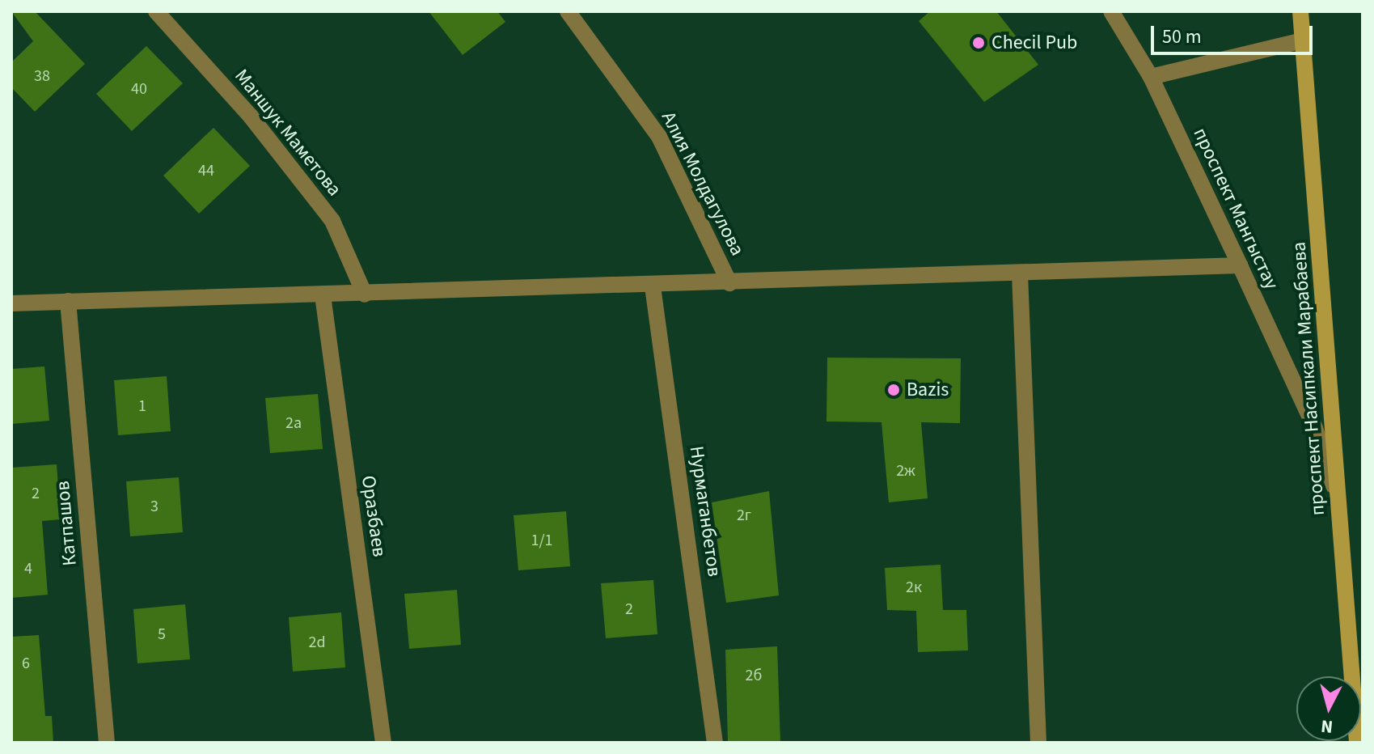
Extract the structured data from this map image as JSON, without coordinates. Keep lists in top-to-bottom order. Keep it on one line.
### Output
{"streets":{"main road":["проспект Насипкали Марабаева"],"street":["Маншук Маметова","Алия Молдагулова","проспект Мангыстау","Нурмаганбетов","Оразбаев","Катпашов"]},"crossings":[["проспект Мангыстау","проспект Насипкали Марабаева"]],"places":["Checil Pub","Bazis"],"house_numbers":["38","40","44","1","2а","2ж","2","3","2г","1/1","4","2к","2","5","2d","6","2б"],"scale_bar":"50 m","north":"bottom"}
